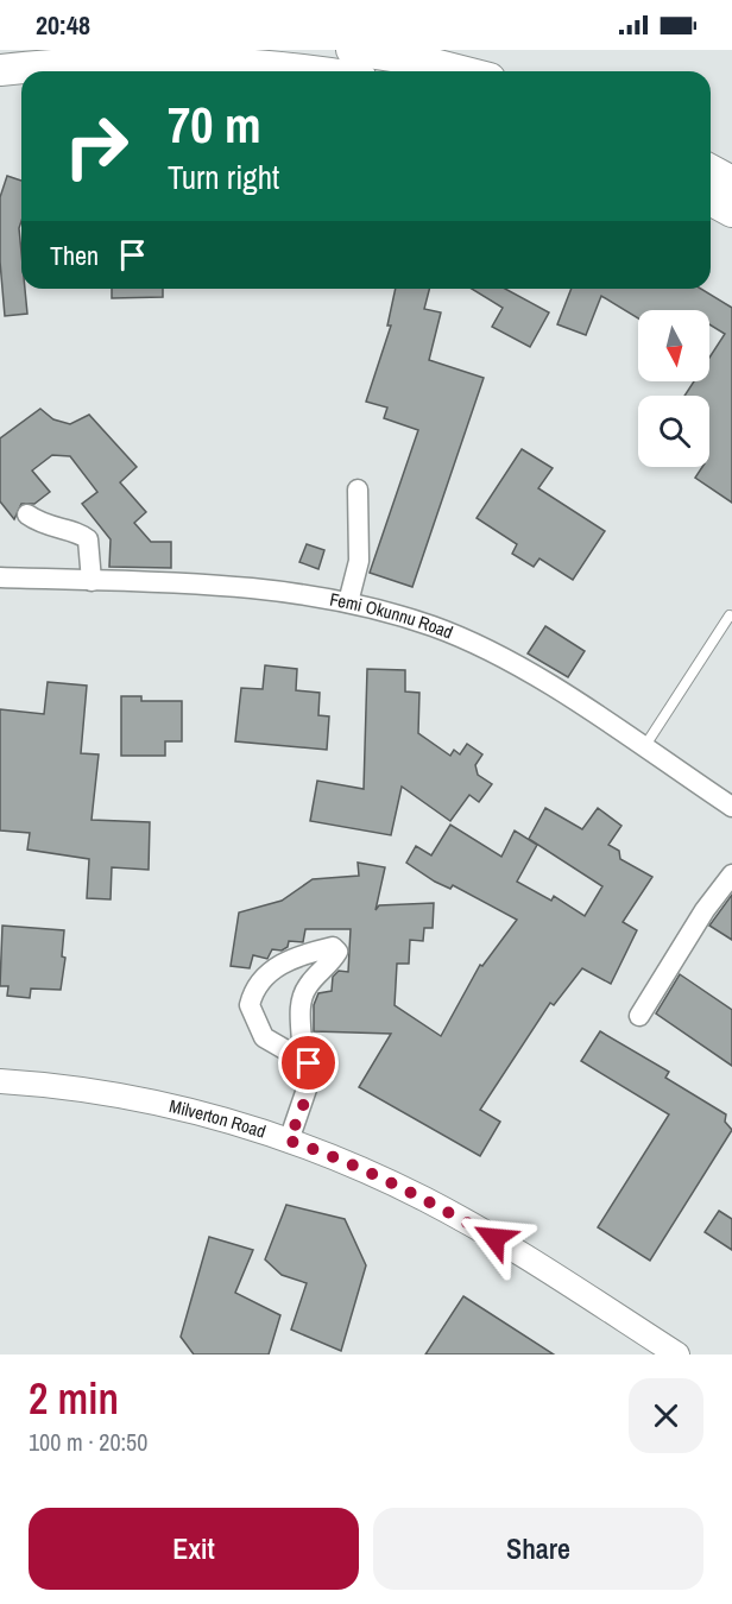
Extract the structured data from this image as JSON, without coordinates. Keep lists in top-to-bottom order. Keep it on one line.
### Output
{"streets":{"street":["Femi Okunnu Road","Milverton Road"]},"north":"bottom","page":{"status":"20:48","turn":["70 m","Turn right"],"then":"Then","heading":["2 min","100 m · 20:50"],"buttons":["Exit","Share"]}}
